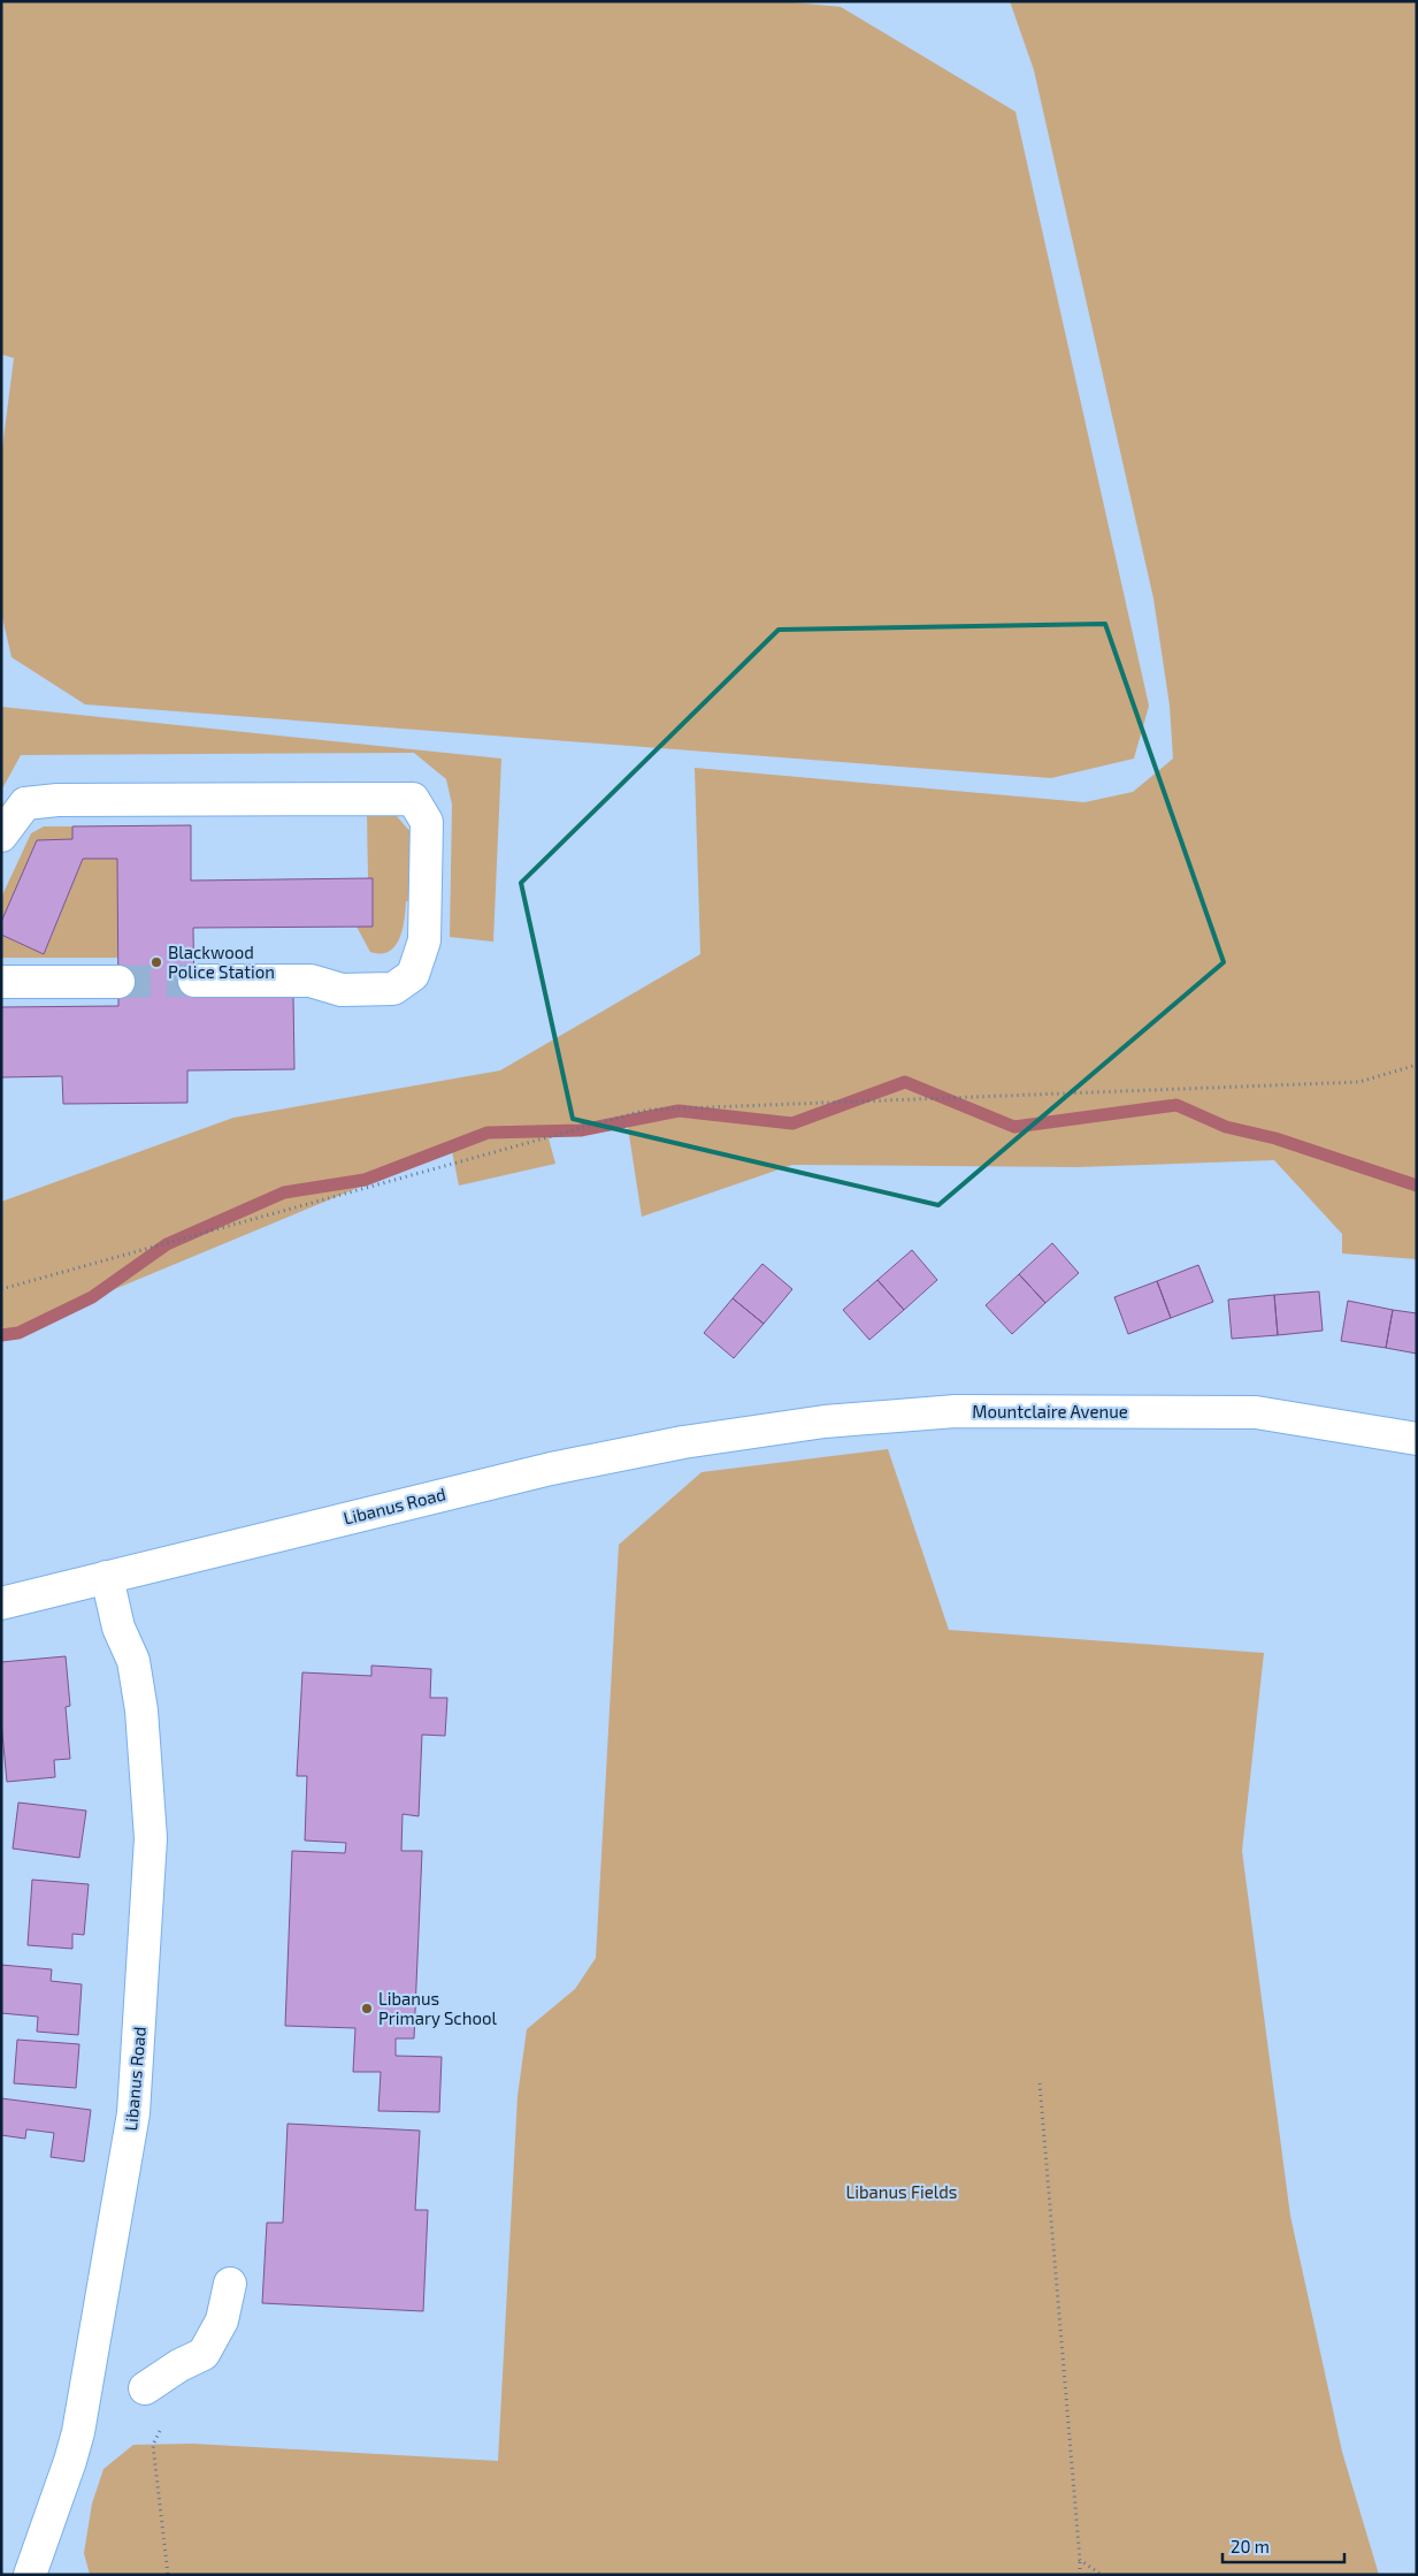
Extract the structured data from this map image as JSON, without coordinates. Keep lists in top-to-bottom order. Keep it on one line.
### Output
{"streets":{"main road":["Mountclaire Avenue","Libanus Road"]},"crossings":[["Mountclaire Avenue","Libanus Road"]],"parks":["Libanus Fields"],"places":["Blackwood Police Station","Libanus Primary School"],"scale_bar":"20 m"}
